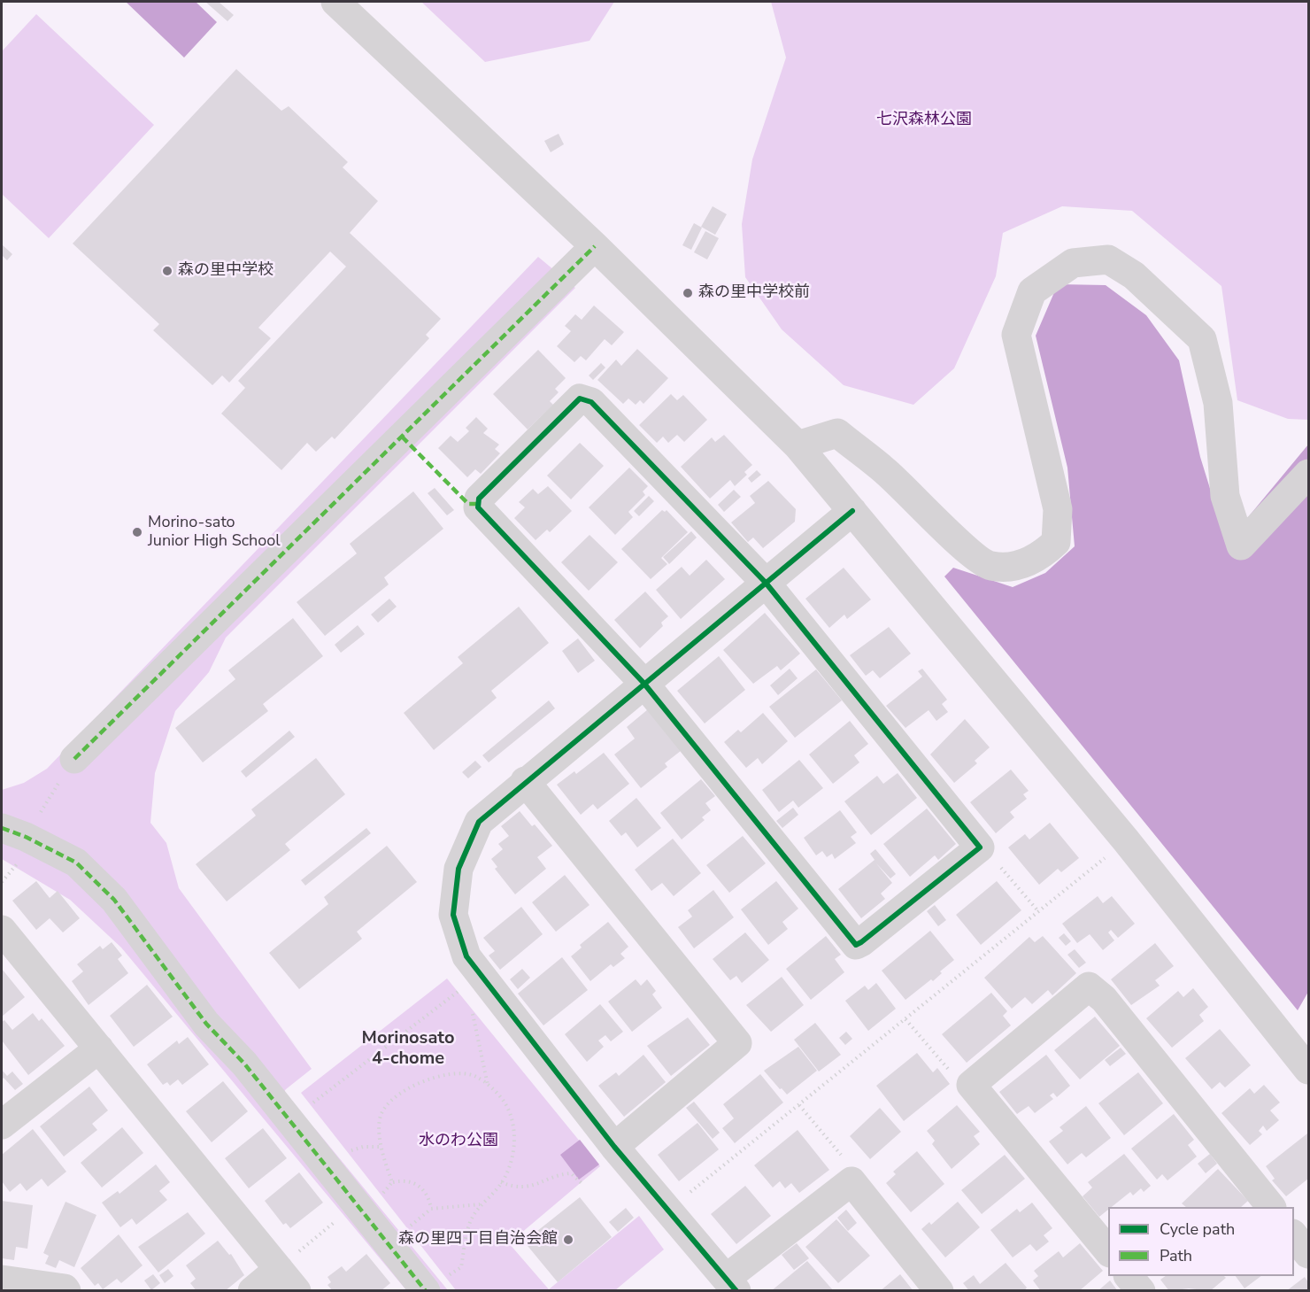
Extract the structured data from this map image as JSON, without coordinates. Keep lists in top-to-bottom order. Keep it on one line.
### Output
{"districts":["Morinosato 4-chome"],"parks":["七沢森林公園","水のわ公園"],"places":["森の里中学校","森の里中学校前","Morino-sato Junior High School","森の里四丁目自治会館"],"legend":["Cycle path","Path"]}
